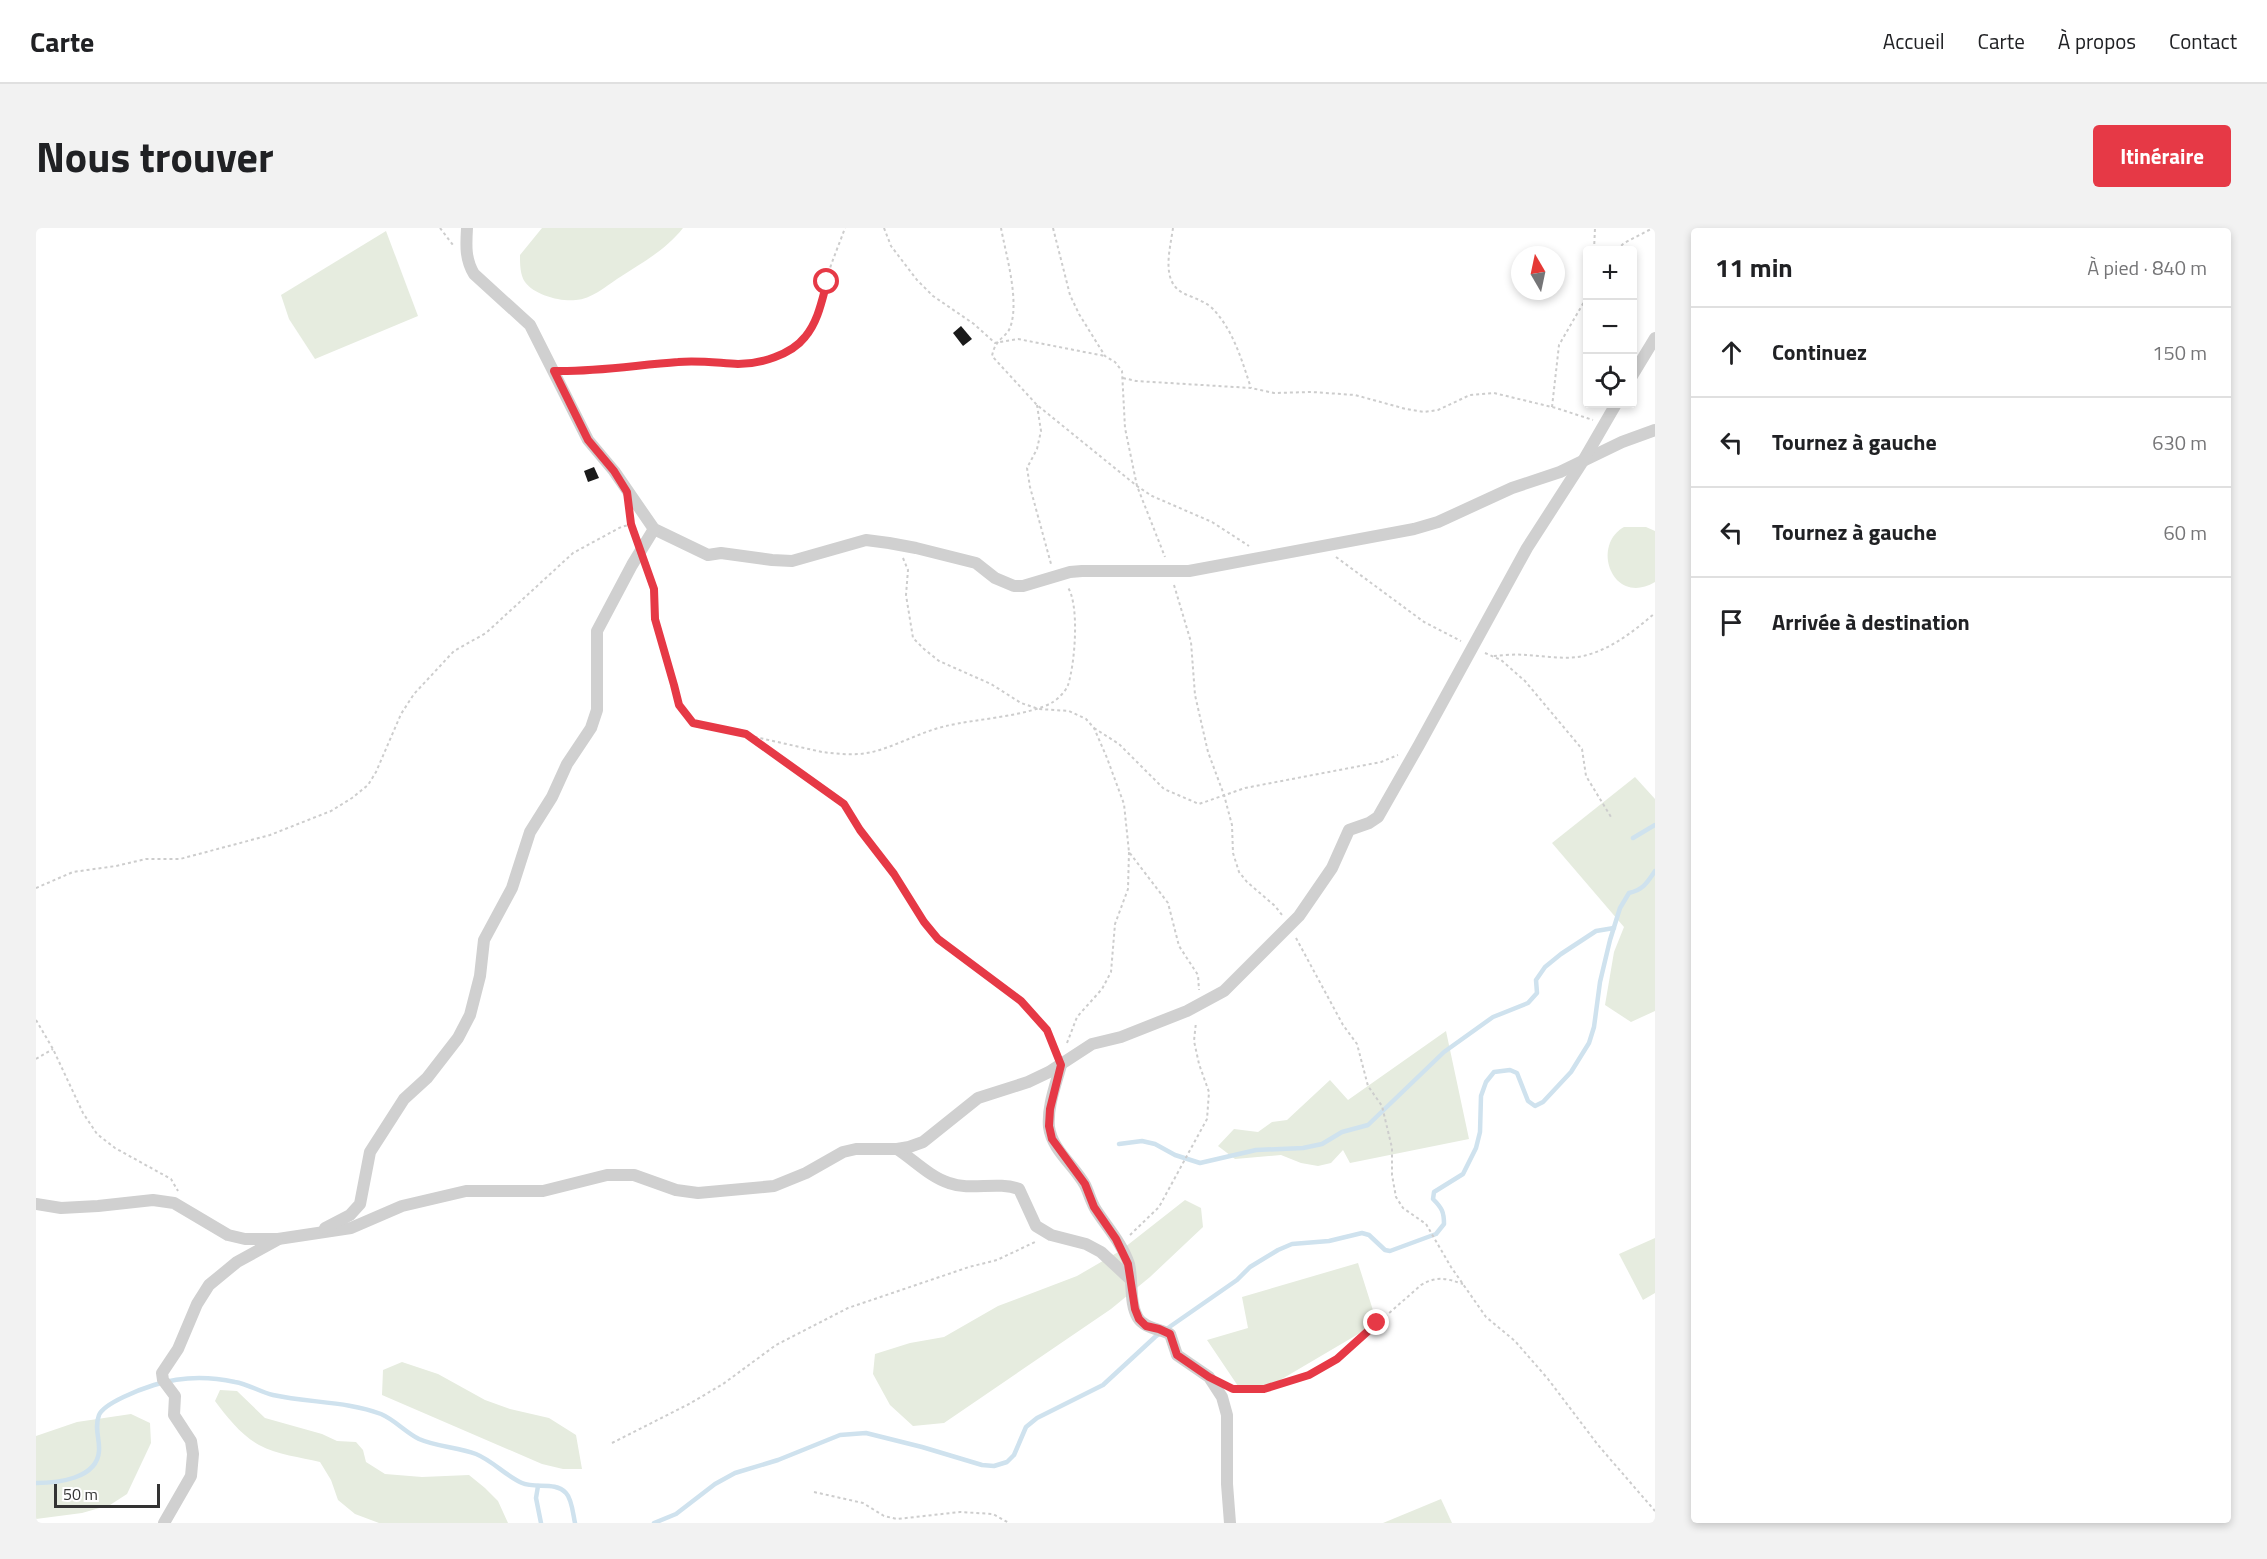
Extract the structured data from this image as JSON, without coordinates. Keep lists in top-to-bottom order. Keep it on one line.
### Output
{"scale_bar":"50 m","north":"top","page":{"header":"Carte","nav":["Accueil","Carte","À propos","Contact"],"title":"Nous trouver","buttons":"Itinéraire","heading":["11 min","À pied · 840 m"],"map_buttons":["+","−"],"list":[["Continuez","150 m"],["Tournez à gauche","630 m"],["Tournez à gauche","60 m"],"Arrivée à destination"],"scale":"50 m"}}
